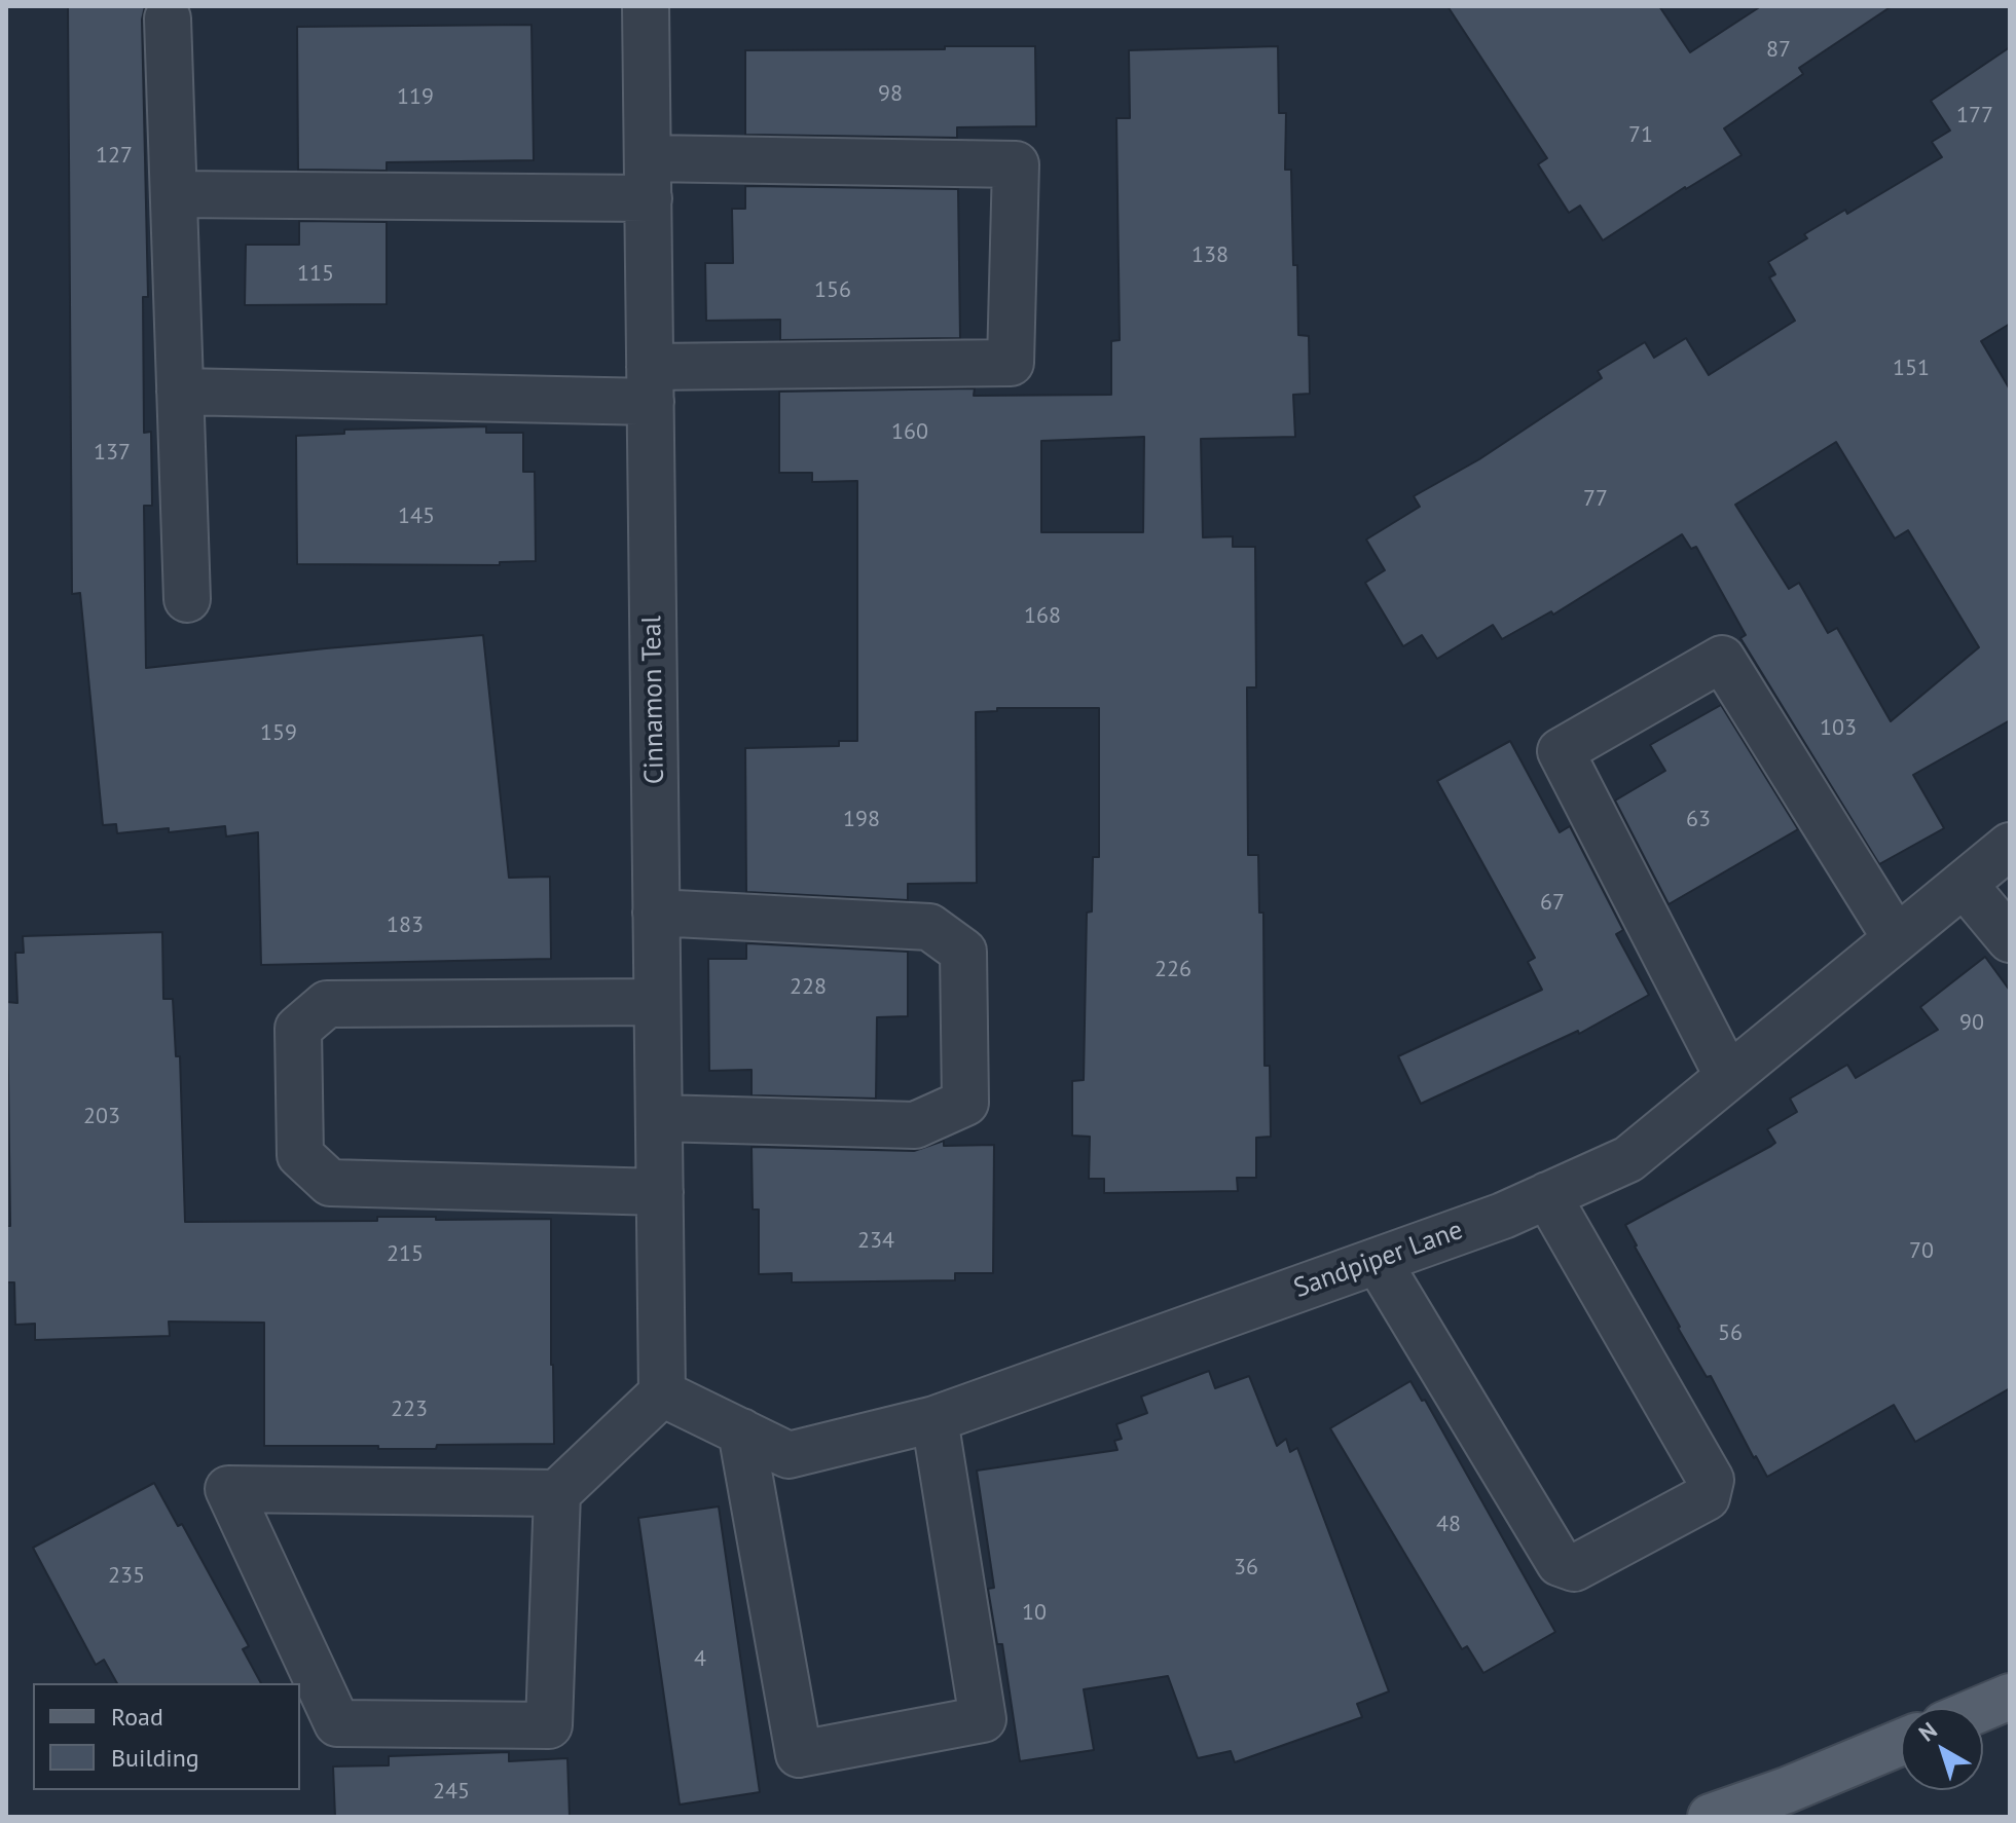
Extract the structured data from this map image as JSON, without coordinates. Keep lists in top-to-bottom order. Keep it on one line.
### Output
{"streets":{"street":["Cinnamon Teal","Sandpiper Lane"]},"crossings":[["Cinnamon Teal","Sandpiper Lane"]],"house_numbers":["87","98","119","177","71","127","138","115","156","151","160","137","77","145","168","103","159","198","63","67","183","226","228","90","203","234","70","215","56","223","48","36","235","10","4","245"],"legend":["Road","Building"],"north":"top left"}
